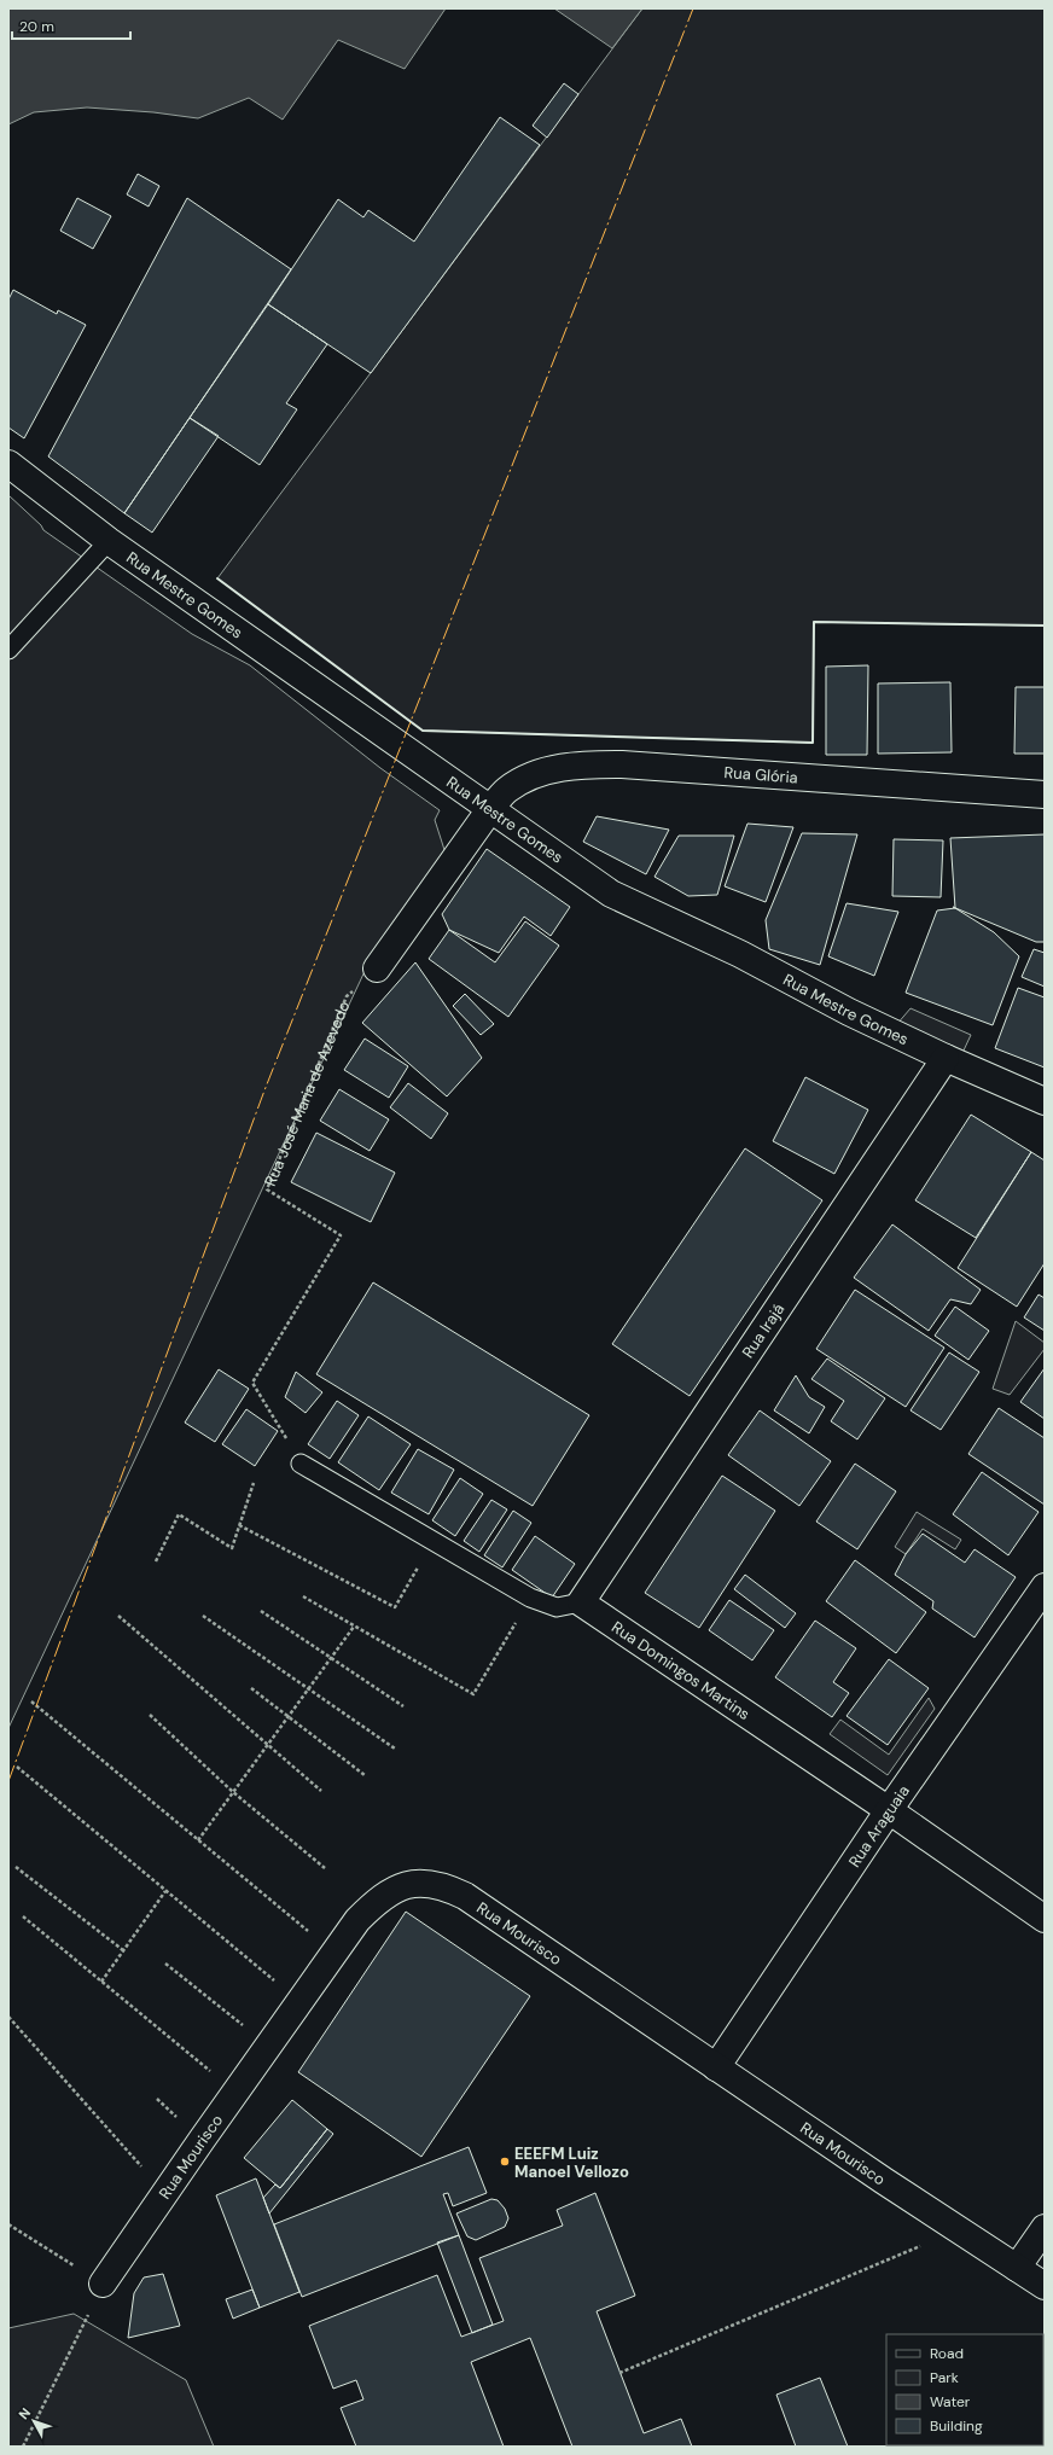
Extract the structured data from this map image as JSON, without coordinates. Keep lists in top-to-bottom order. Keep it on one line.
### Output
{"streets":{"street":["Rua Mestre Gomes","Rua Glória","Rua Irajá","Rua Domingos Martins","Rua Araguaia","Rua Mourisco"],"path":["Rua José Maria de Azevedo"]},"crossings":[["Rua Mestre Gomes","Rua Glória"],["Rua Mestre Gomes","Rua Irajá"],["Rua Irajá","Rua Domingos Martins"],["Rua Domingos Martins","Rua Araguaia"],["Rua Araguaia","Rua Mourisco"]],"places":["EEEFM Luiz Manoel Vellozo"],"legend":["Road","Park","Water","Building"],"scale_bar":"20 m","north":"top left"}
